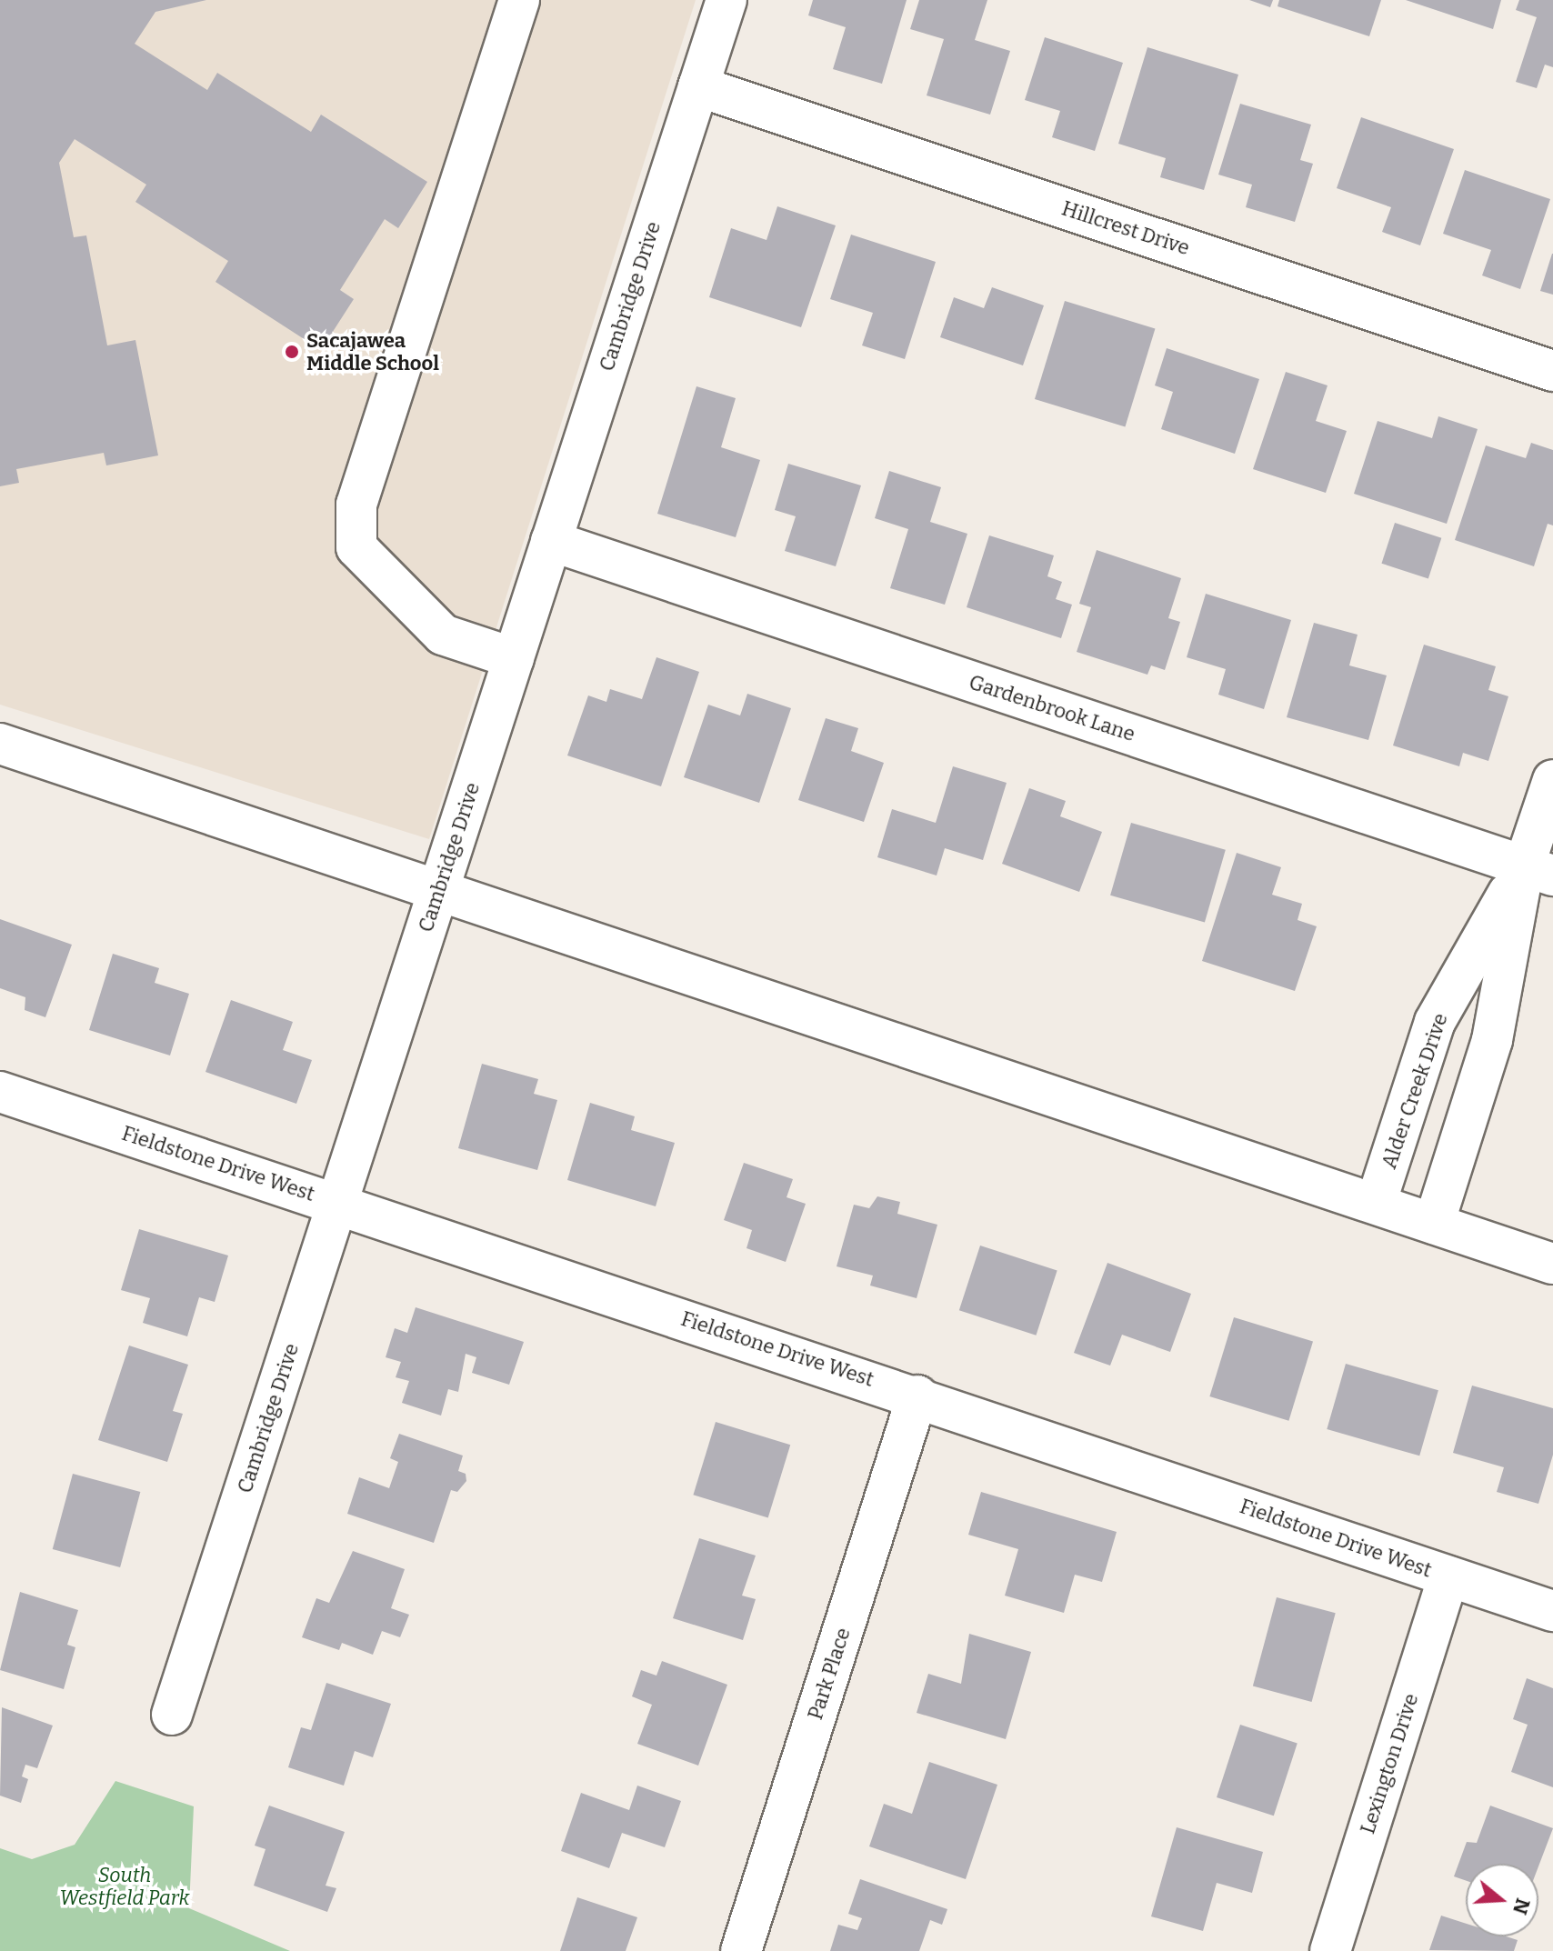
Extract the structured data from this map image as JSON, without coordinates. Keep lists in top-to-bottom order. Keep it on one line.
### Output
{"streets":{"street":["Hillcrest Drive","Cambridge Drive","Gardenbrook Lane","Alder Creek Drive","Fieldstone Drive West","Park Place","Lexington Drive"]},"crossings":[["Hillcrest Drive","Cambridge Drive"],["Cambridge Drive","Gardenbrook Lane"],["Cambridge Drive","Fieldstone Drive West"],["Gardenbrook Lane","Alder Creek Drive"],["Fieldstone Drive West","Park Place"],["Fieldstone Drive West","Lexington Drive"]],"parks":["South Westfield Park"],"places":["Sacajawea Middle School"],"north":"right"}
